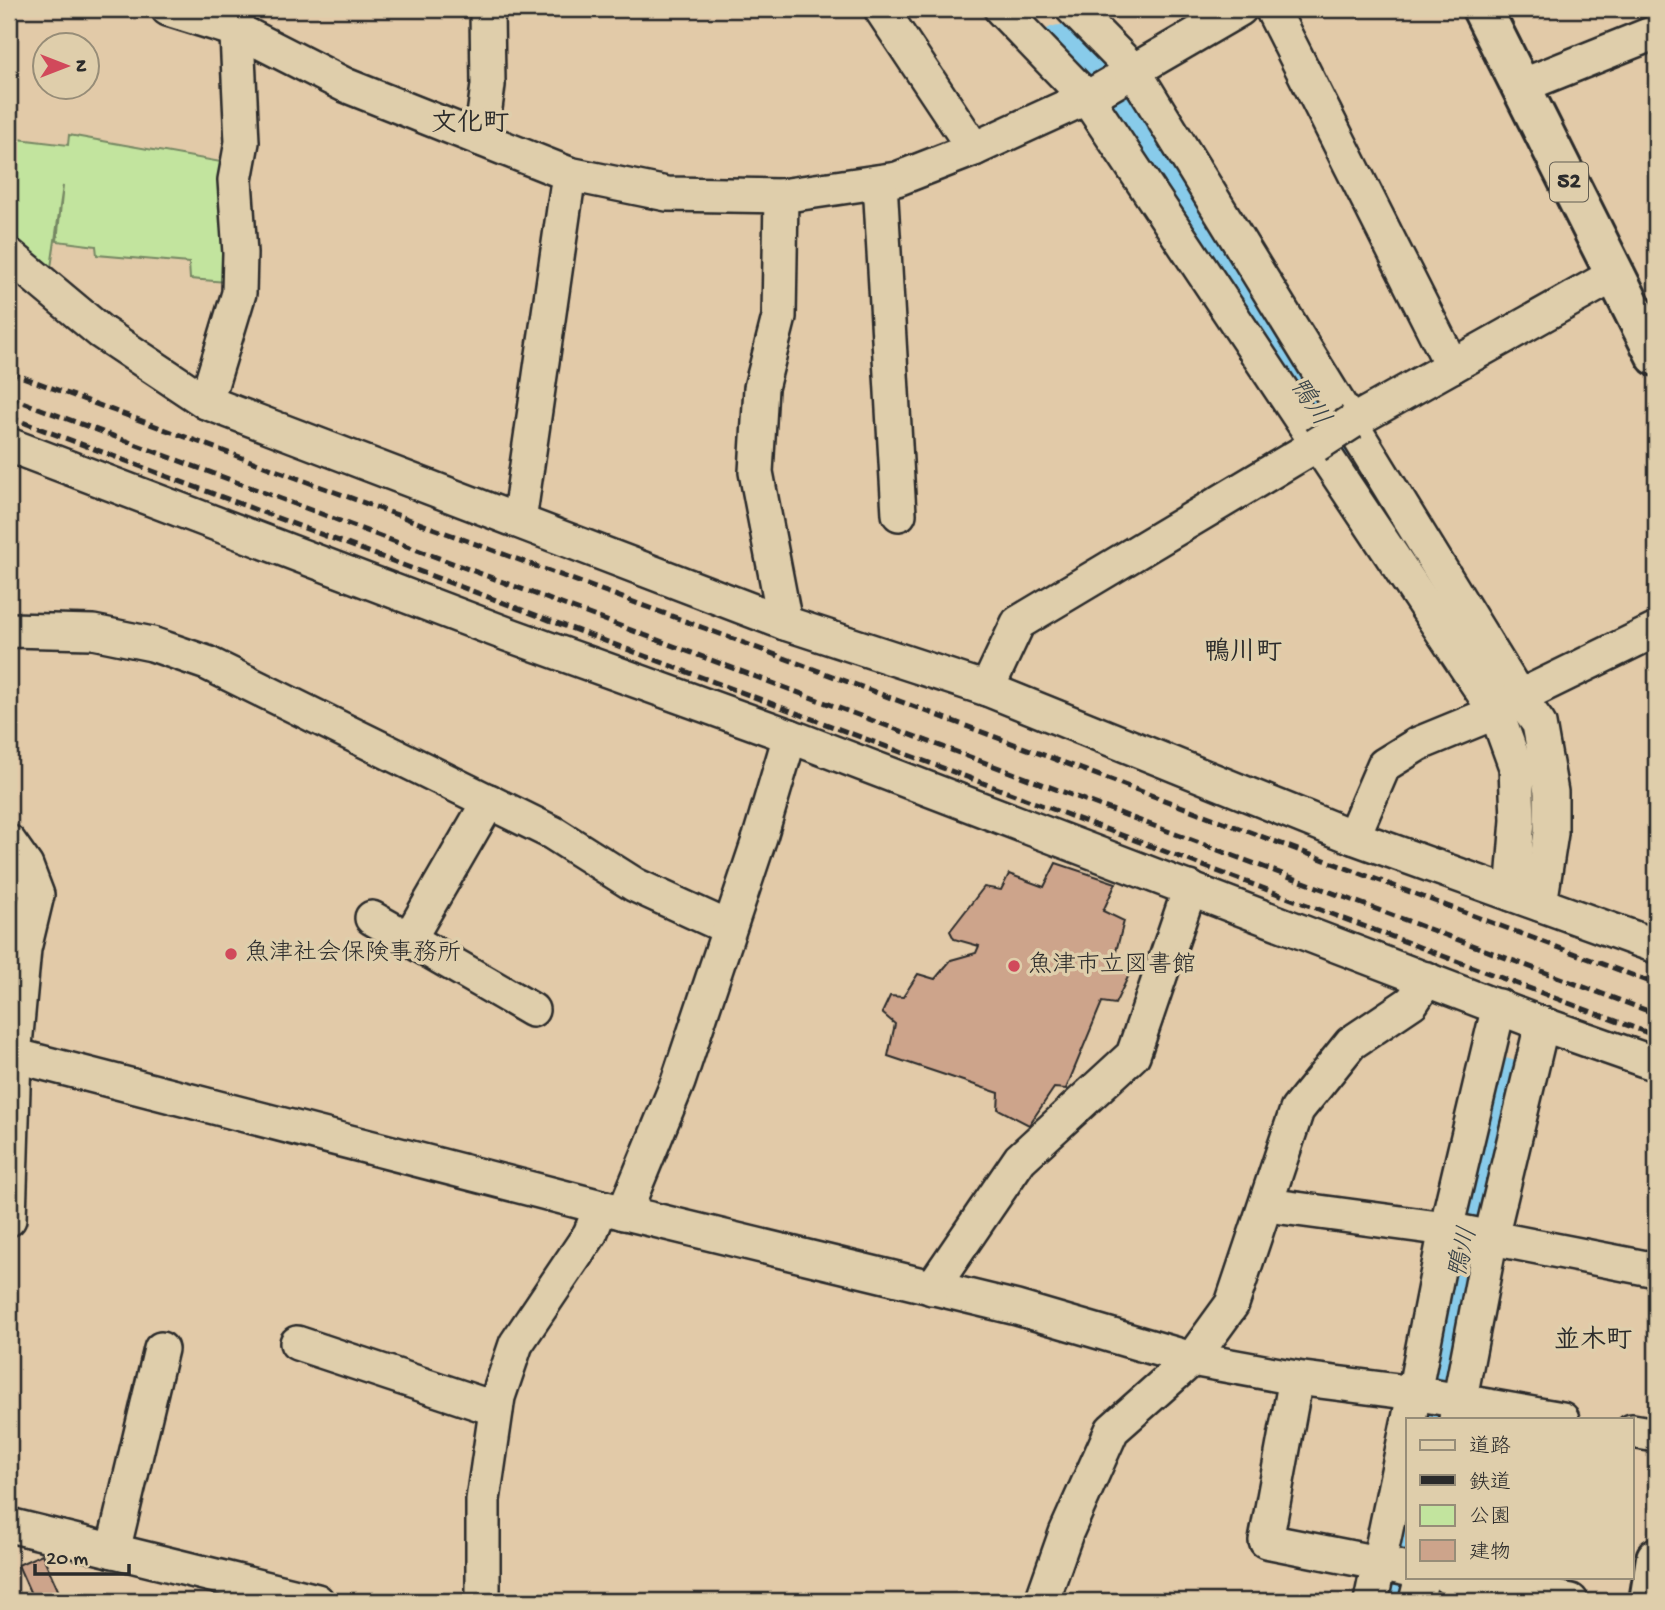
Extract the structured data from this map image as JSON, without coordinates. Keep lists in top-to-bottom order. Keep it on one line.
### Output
{"streets":{"main road":["52"]},"districts":["文化町","鴨川町","並木町"],"water":["鴨川"],"places":["魚津社会保険事務所","魚津市立図書館"],"legend":["道路","鉄道","公園","建物"],"scale_bar":"20 m","north":"right"}
